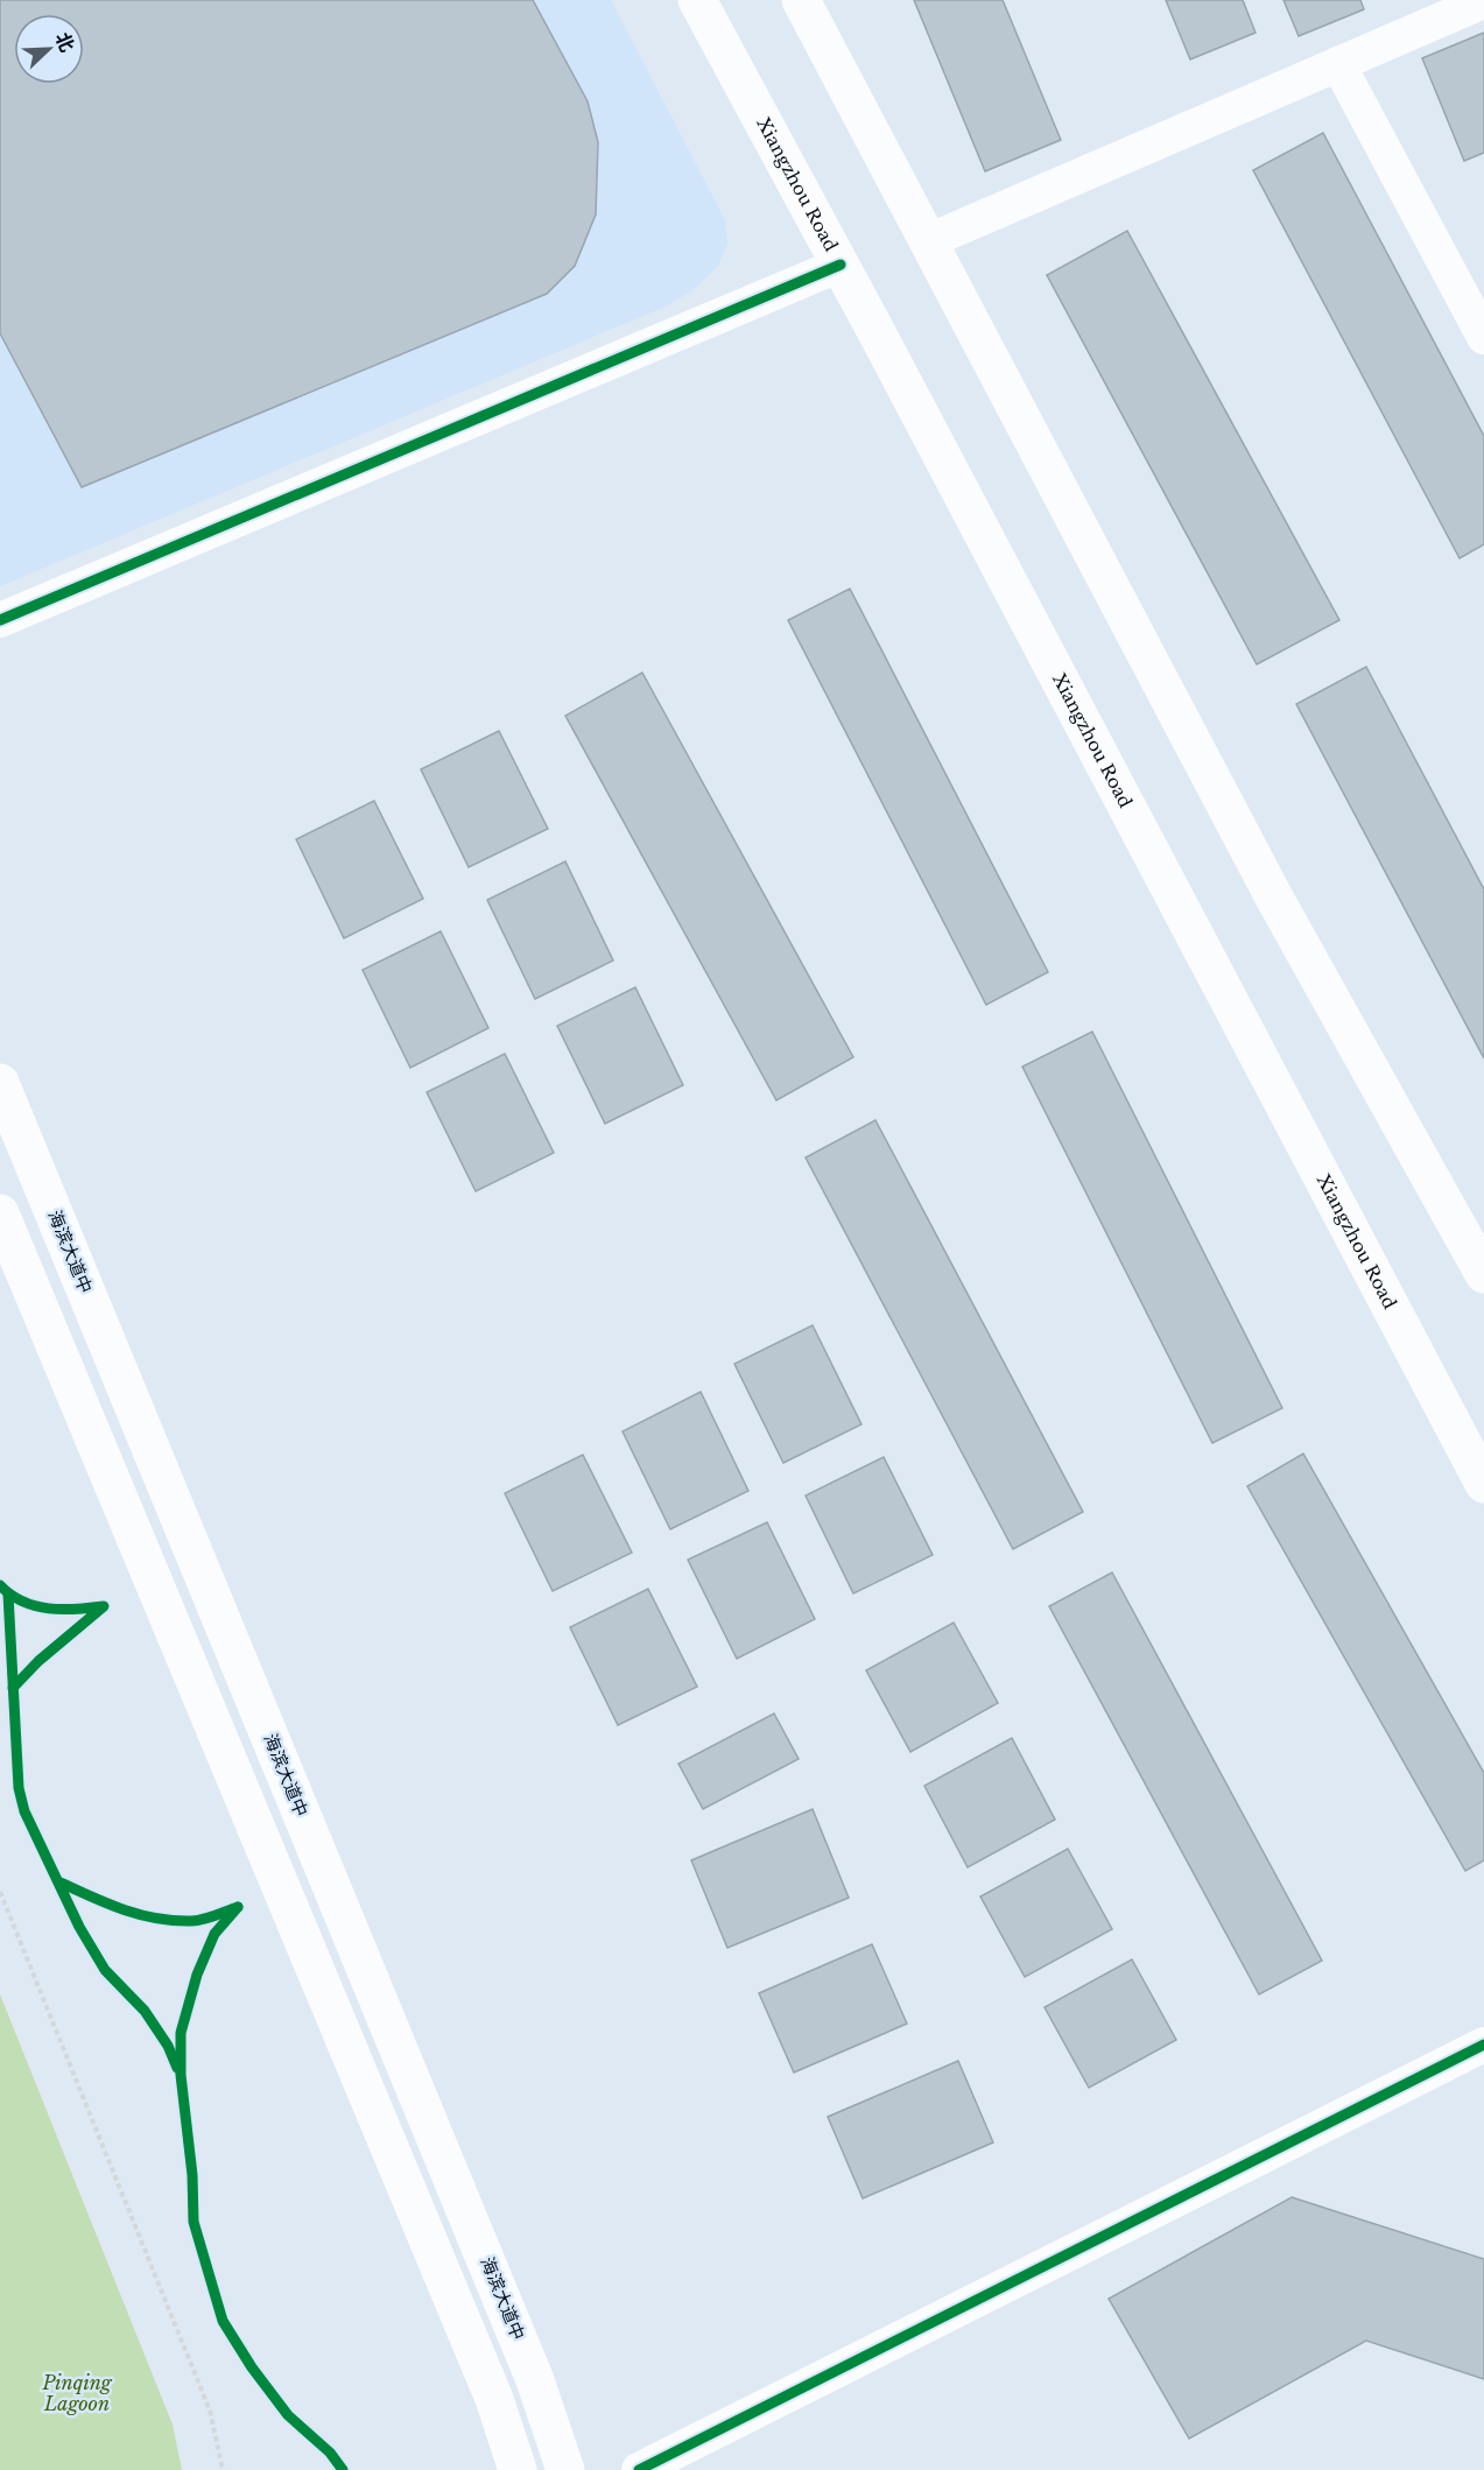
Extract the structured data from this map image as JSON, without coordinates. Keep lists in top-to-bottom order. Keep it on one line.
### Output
{"streets":{"main road":["Xiangzhou Road","海滨大道中"]},"water":["Pinqing Lagoon"],"north":"top right"}
